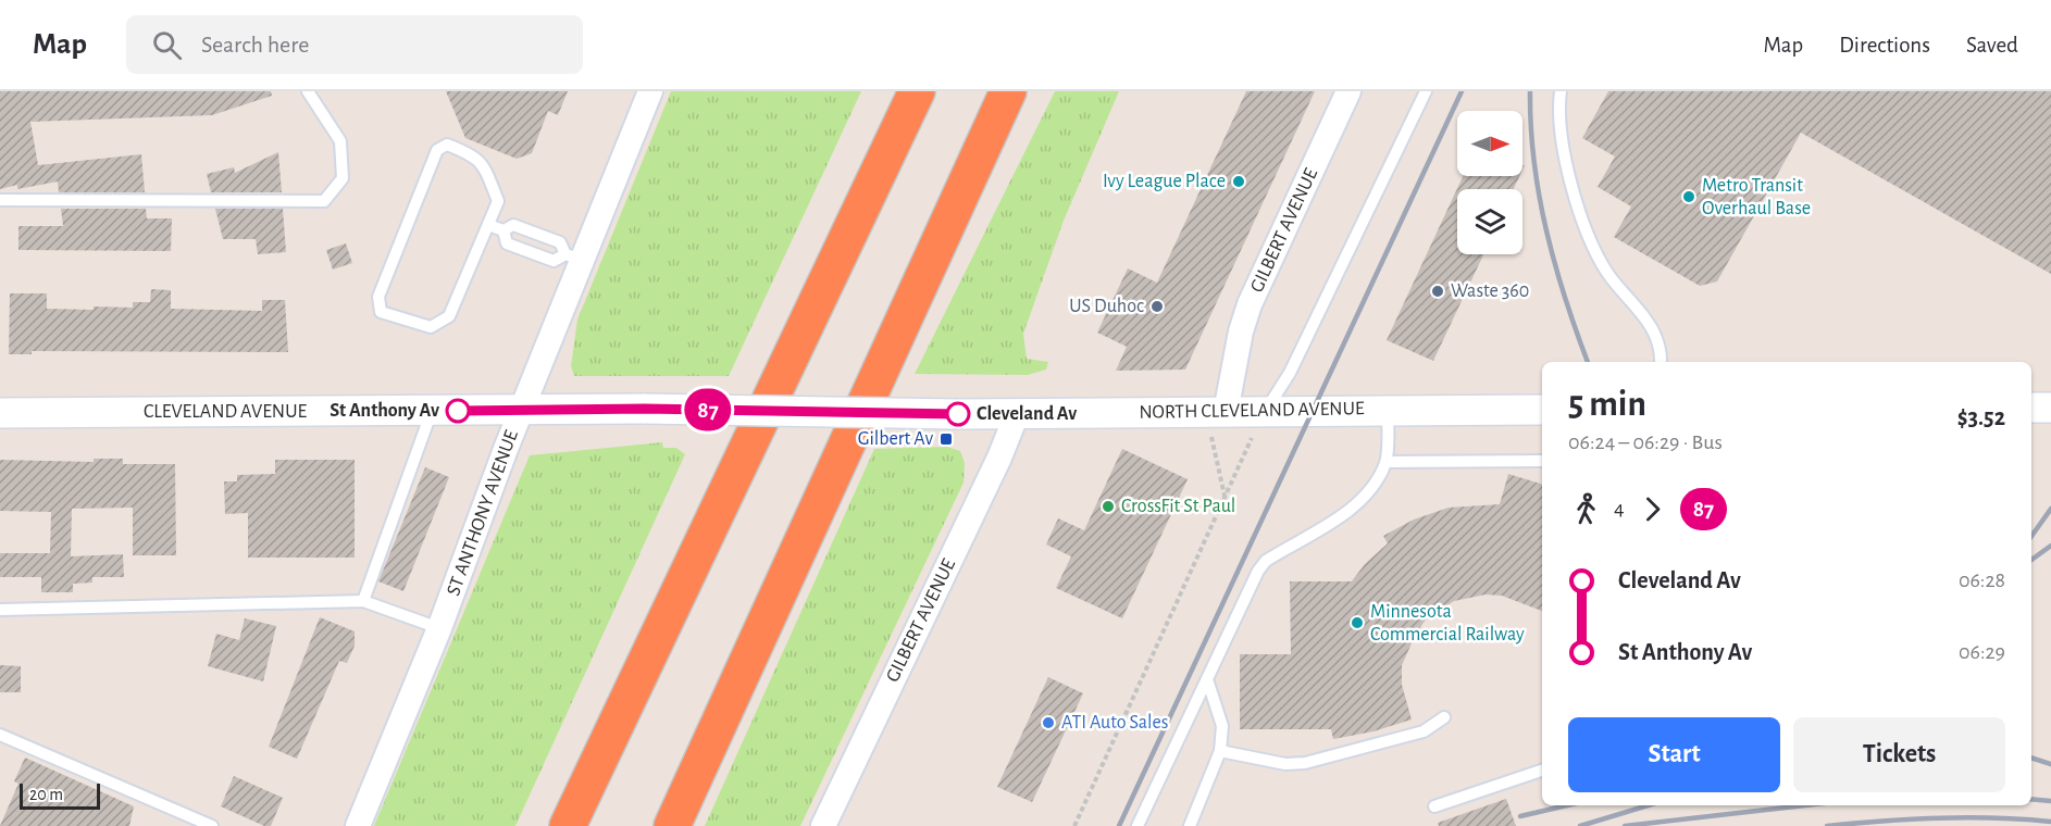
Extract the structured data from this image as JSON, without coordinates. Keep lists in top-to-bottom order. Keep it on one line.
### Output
{"streets":{"street":["GILBERT AVENUE","NORTH CLEVELAND AVENUE","CLEVELAND AVENUE","ST ANTHONY AVENUE"]},"crossings":[["GILBERT AVENUE","NORTH CLEVELAND AVENUE"],["NORTH CLEVELAND AVENUE","CLEVELAND AVENUE"],["CLEVELAND AVENUE","ST ANTHONY AVENUE"]],"places":{"other":["Ivy League Place","Metro Transit Overhaul Base","Waste 360","US Duhoc","St Anthony Av","Cleveland Av","CrossFit St Paul","Minnesota Commercial Railway","ATI Auto Sales"],"transit":["Gilbert Av"]},"lines":["bus line 87"],"scale_bar":"20 m","north":"right","page":{"header":"Map","search":"Search here","nav":["Map","Directions","Saved"],"on_map":"87","heading":["5 min","06:24 – 06:29 · Bus","$3.52"],"legs":["4","87"],"list":[{"name":"Cleveland Av","value":"06:28"},{"name":"St Anthony Av","value":"06:29"}],"buttons":["Start","Tickets"],"scale":"20 m"}}
